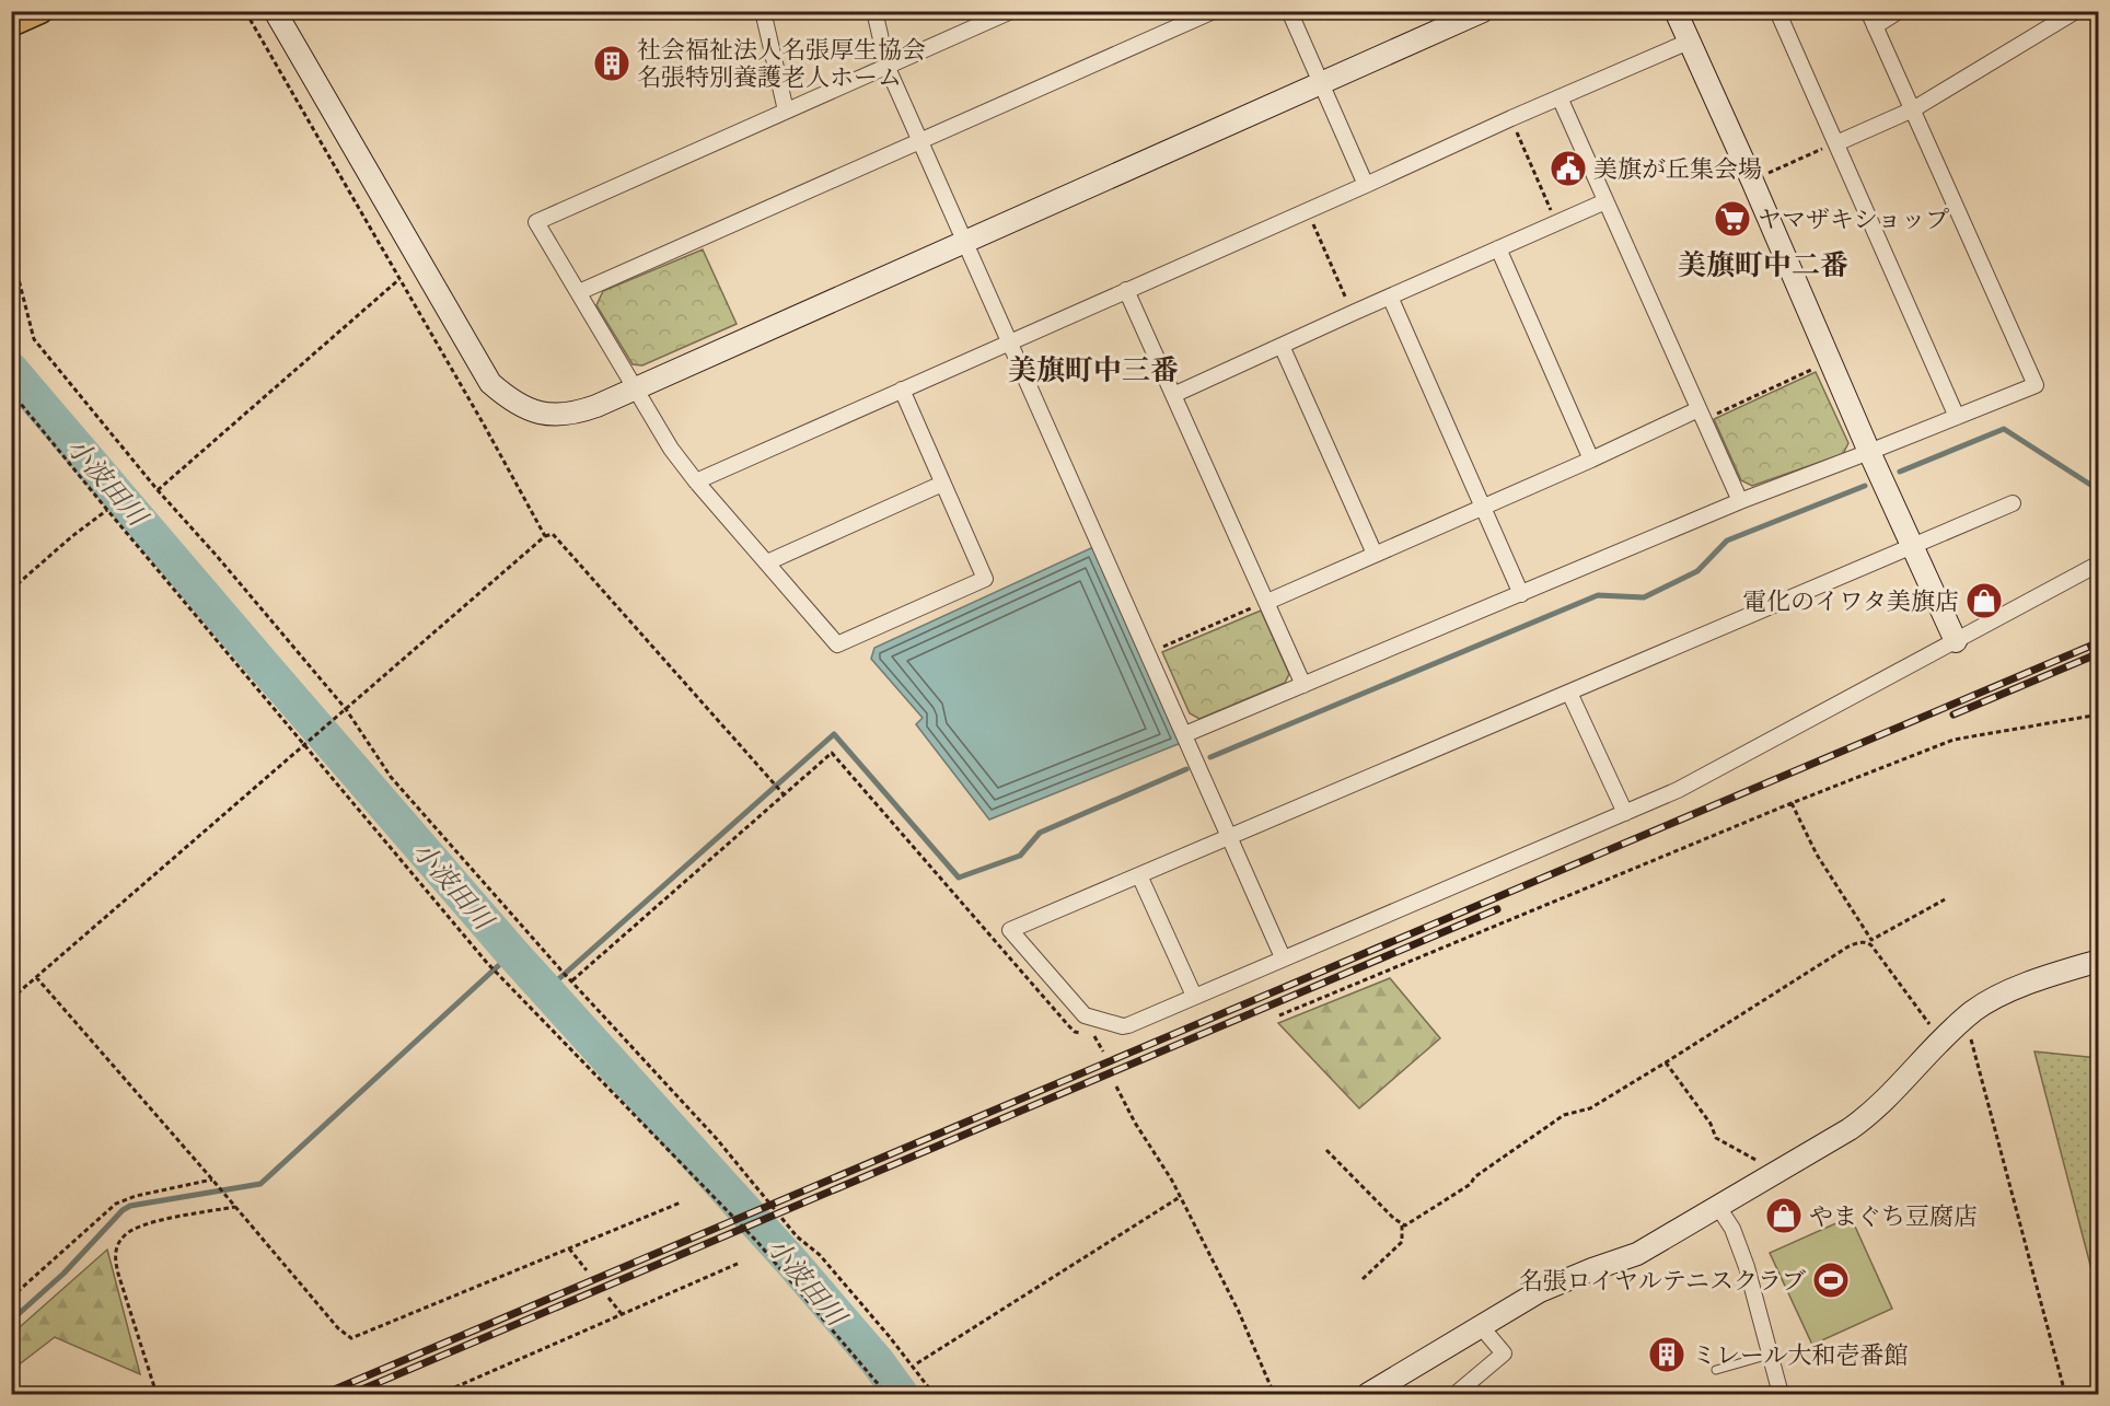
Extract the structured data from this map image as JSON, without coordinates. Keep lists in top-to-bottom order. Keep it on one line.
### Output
{"districts":["美旗町中二番","美旗町中三番"],"water":["小波田川"],"places":{"building":["社会福祉法人名張厚生協会 名張特別養護老人ホーム","ミレール大和壱番館"],"public building":["美旗が丘集会場"],"supermarket":["ヤマザキショップ"],"shop":["電化のイワタ美旗店","やまぐち豆腐店"],"sports":["名張ロイヤルテニスクラブ"]}}
